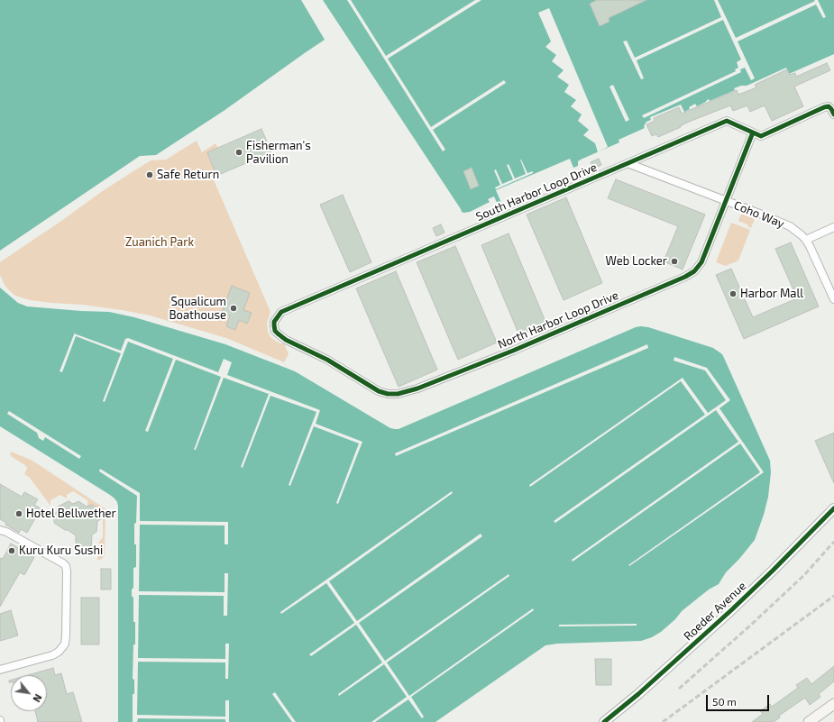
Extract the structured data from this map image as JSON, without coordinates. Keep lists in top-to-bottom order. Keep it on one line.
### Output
{"streets":{"street":["South Harbor Loop Drive","Coho Way","North Harbor Loop Drive","Roeder Avenue"]},"crossings":[["South Harbor Loop Drive","Coho Way"],["South Harbor Loop Drive","North Harbor Loop Drive"],["Coho Way","North Harbor Loop Drive"]],"parks":["Zuanich Park"],"places":["Fisherman's Pavilion","Safe Return","Web Locker","Harbor Mall","Squalicum Boathouse","Hotel Bellwether","Kuru Kuru Sushi"],"scale_bar":"50 m","north":"bottom right"}
